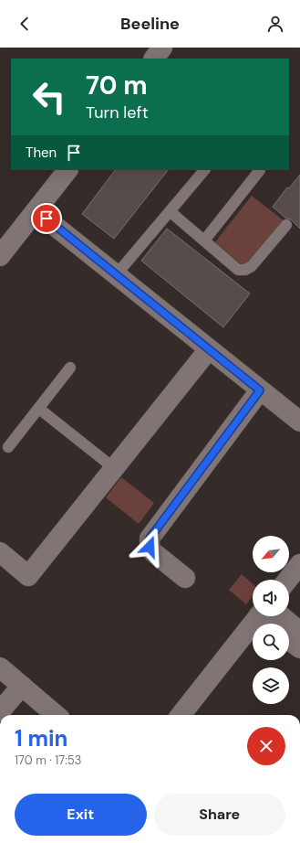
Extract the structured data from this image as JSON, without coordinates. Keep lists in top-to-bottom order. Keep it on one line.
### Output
{"north":"bottom left","page":{"header":"Beeline","turn":["70 m","Turn left"],"then":"Then","heading":["1 min","170 m · 17:53"],"buttons":["Exit","Share"]}}
